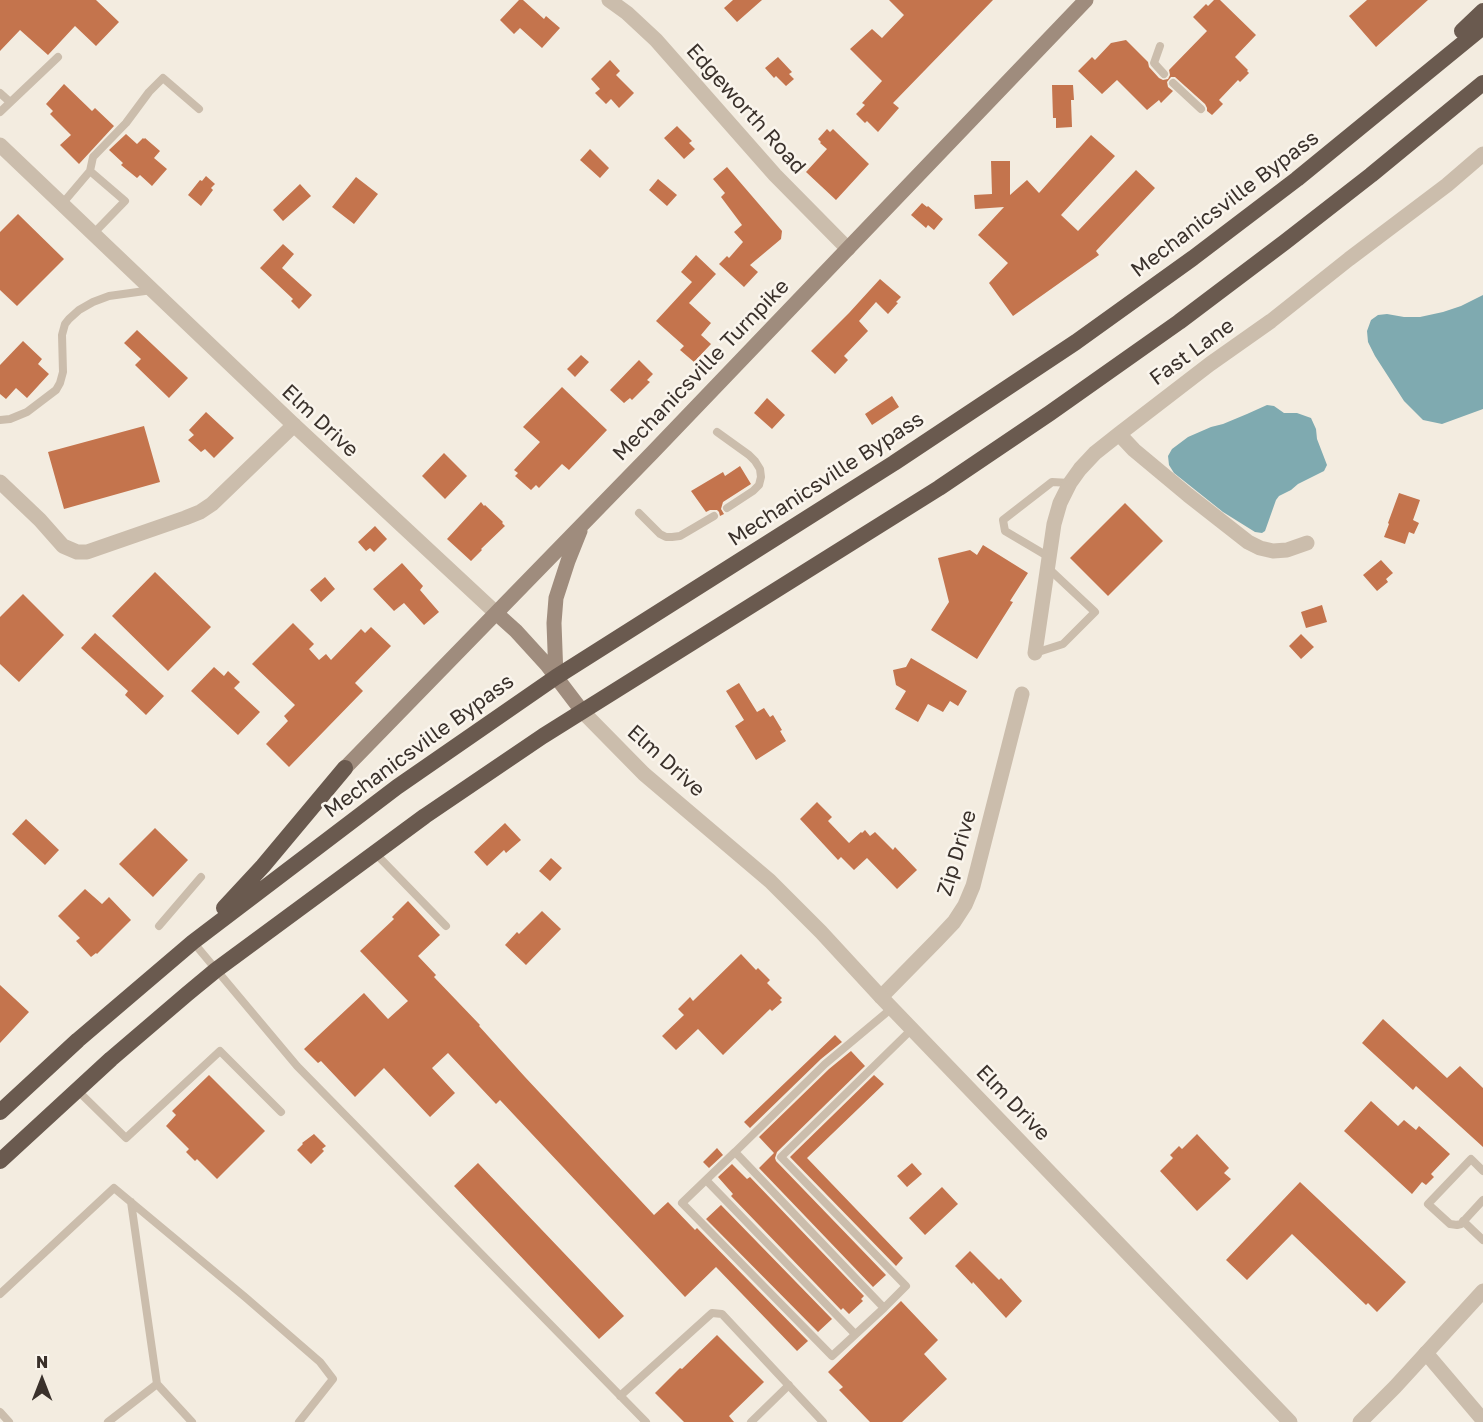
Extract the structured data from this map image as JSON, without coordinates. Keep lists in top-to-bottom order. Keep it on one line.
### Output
{"streets":{"highway":["Mechanicsville Bypass"],"main road":["Mechanicsville Turnpike","Elm Drive"],"street":["Edgeworth Road","Fast Lane","Zip Drive"]},"crossings":[["Edgeworth Road","Mechanicsville Turnpike"],["Mechanicsville Bypass","Elm Drive"],["Mechanicsville Turnpike","Elm Drive"],["Elm Drive","Zip Drive"]],"north":"top"}
